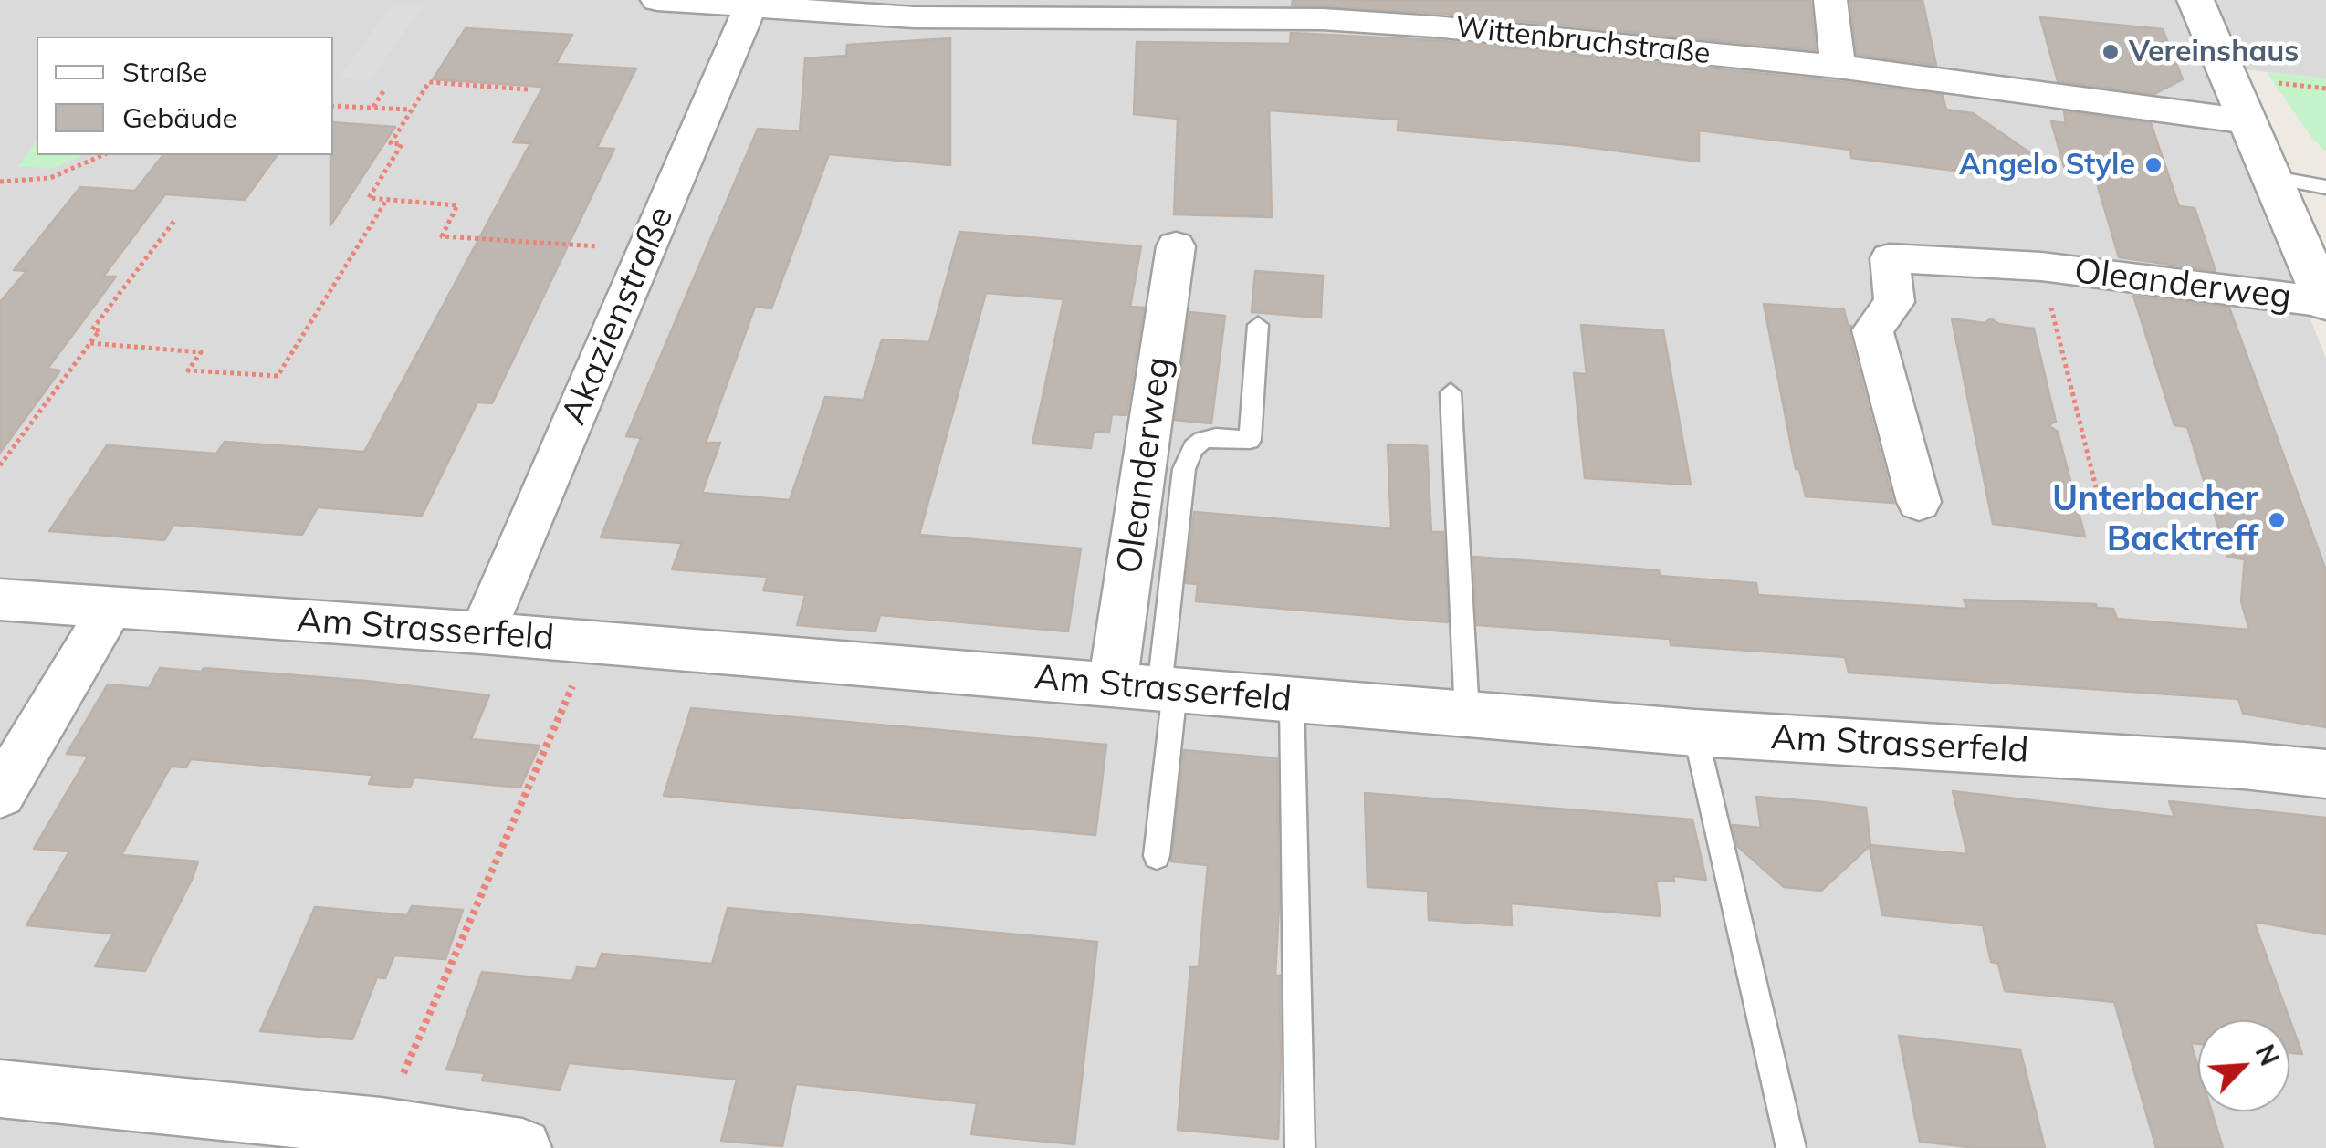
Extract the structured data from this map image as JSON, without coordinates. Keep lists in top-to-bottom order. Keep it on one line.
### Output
{"streets":{"street":["Wittenbruchstraße","Oleanderweg","Akazienstraße","Am Strasserfeld"]},"crossings":[["Wittenbruchstraße","Akazienstraße"],["Oleanderweg","Am Strasserfeld"],["Akazienstraße","Am Strasserfeld"]],"places":["Vereinshaus","Angelo Style","Unterbacher Backtreff"],"legend":["Straße","Gebäude"],"north":"top right"}
